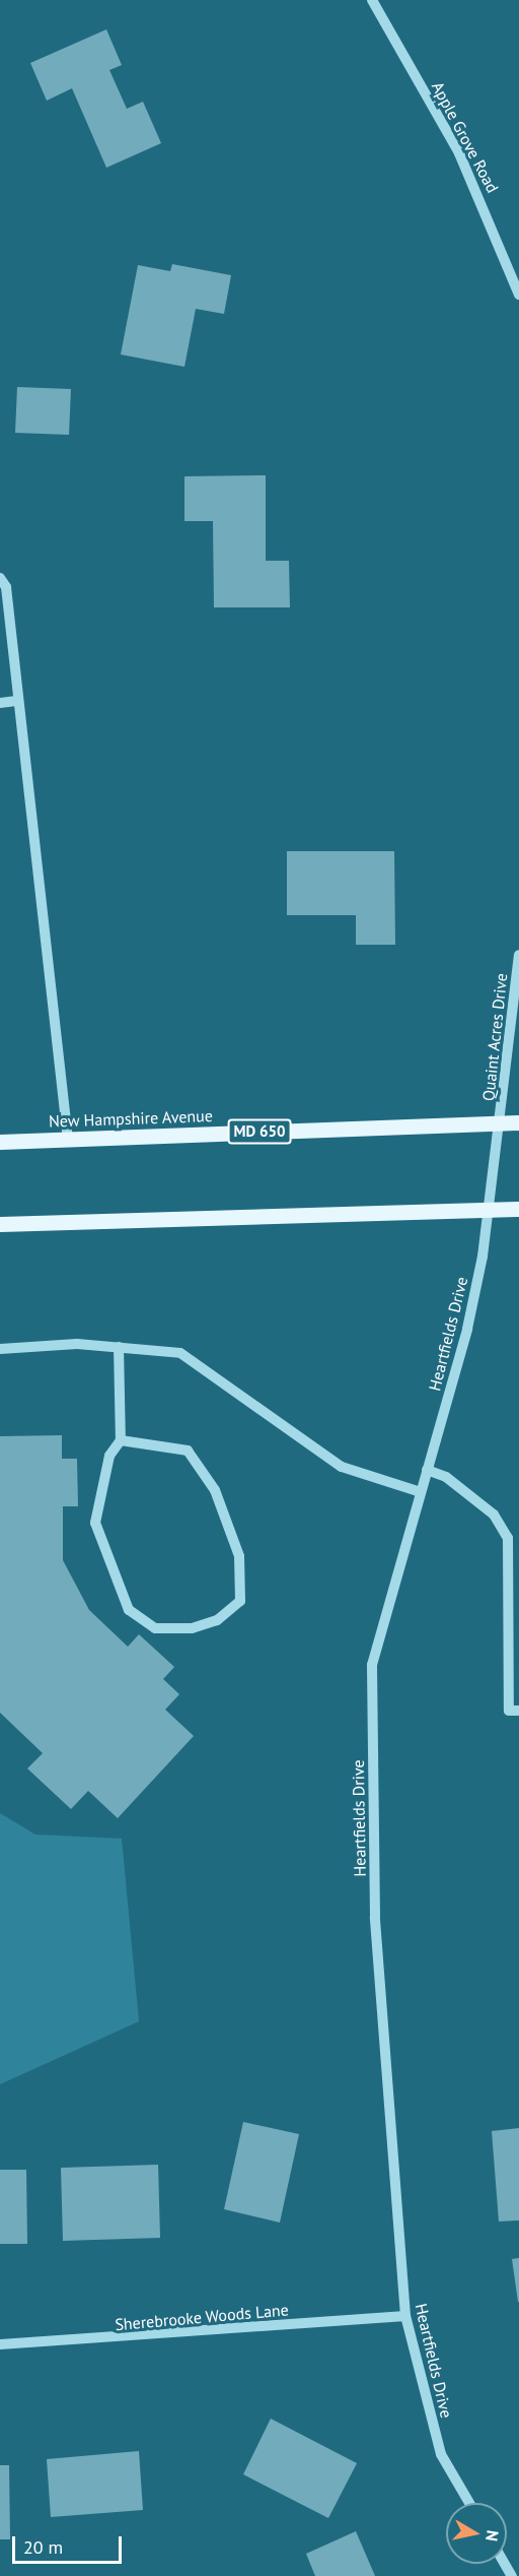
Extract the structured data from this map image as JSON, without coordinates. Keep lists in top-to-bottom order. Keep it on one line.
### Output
{"streets":{"main road":["New Hampshire Avenue","MD 650"],"street":["Apple Grove Road","Quaint Acres Drive","Heartfields Drive","Sherebrooke Woods Lane"]},"crossings":[["Quaint Acres Drive","New Hampshire Avenue"],["Quaint Acres Drive","Heartfields Drive"],["New Hampshire Avenue","Heartfields Drive"],["Heartfields Drive","Sherebrooke Woods Lane"]],"scale_bar":"20 m","north":"right"}
